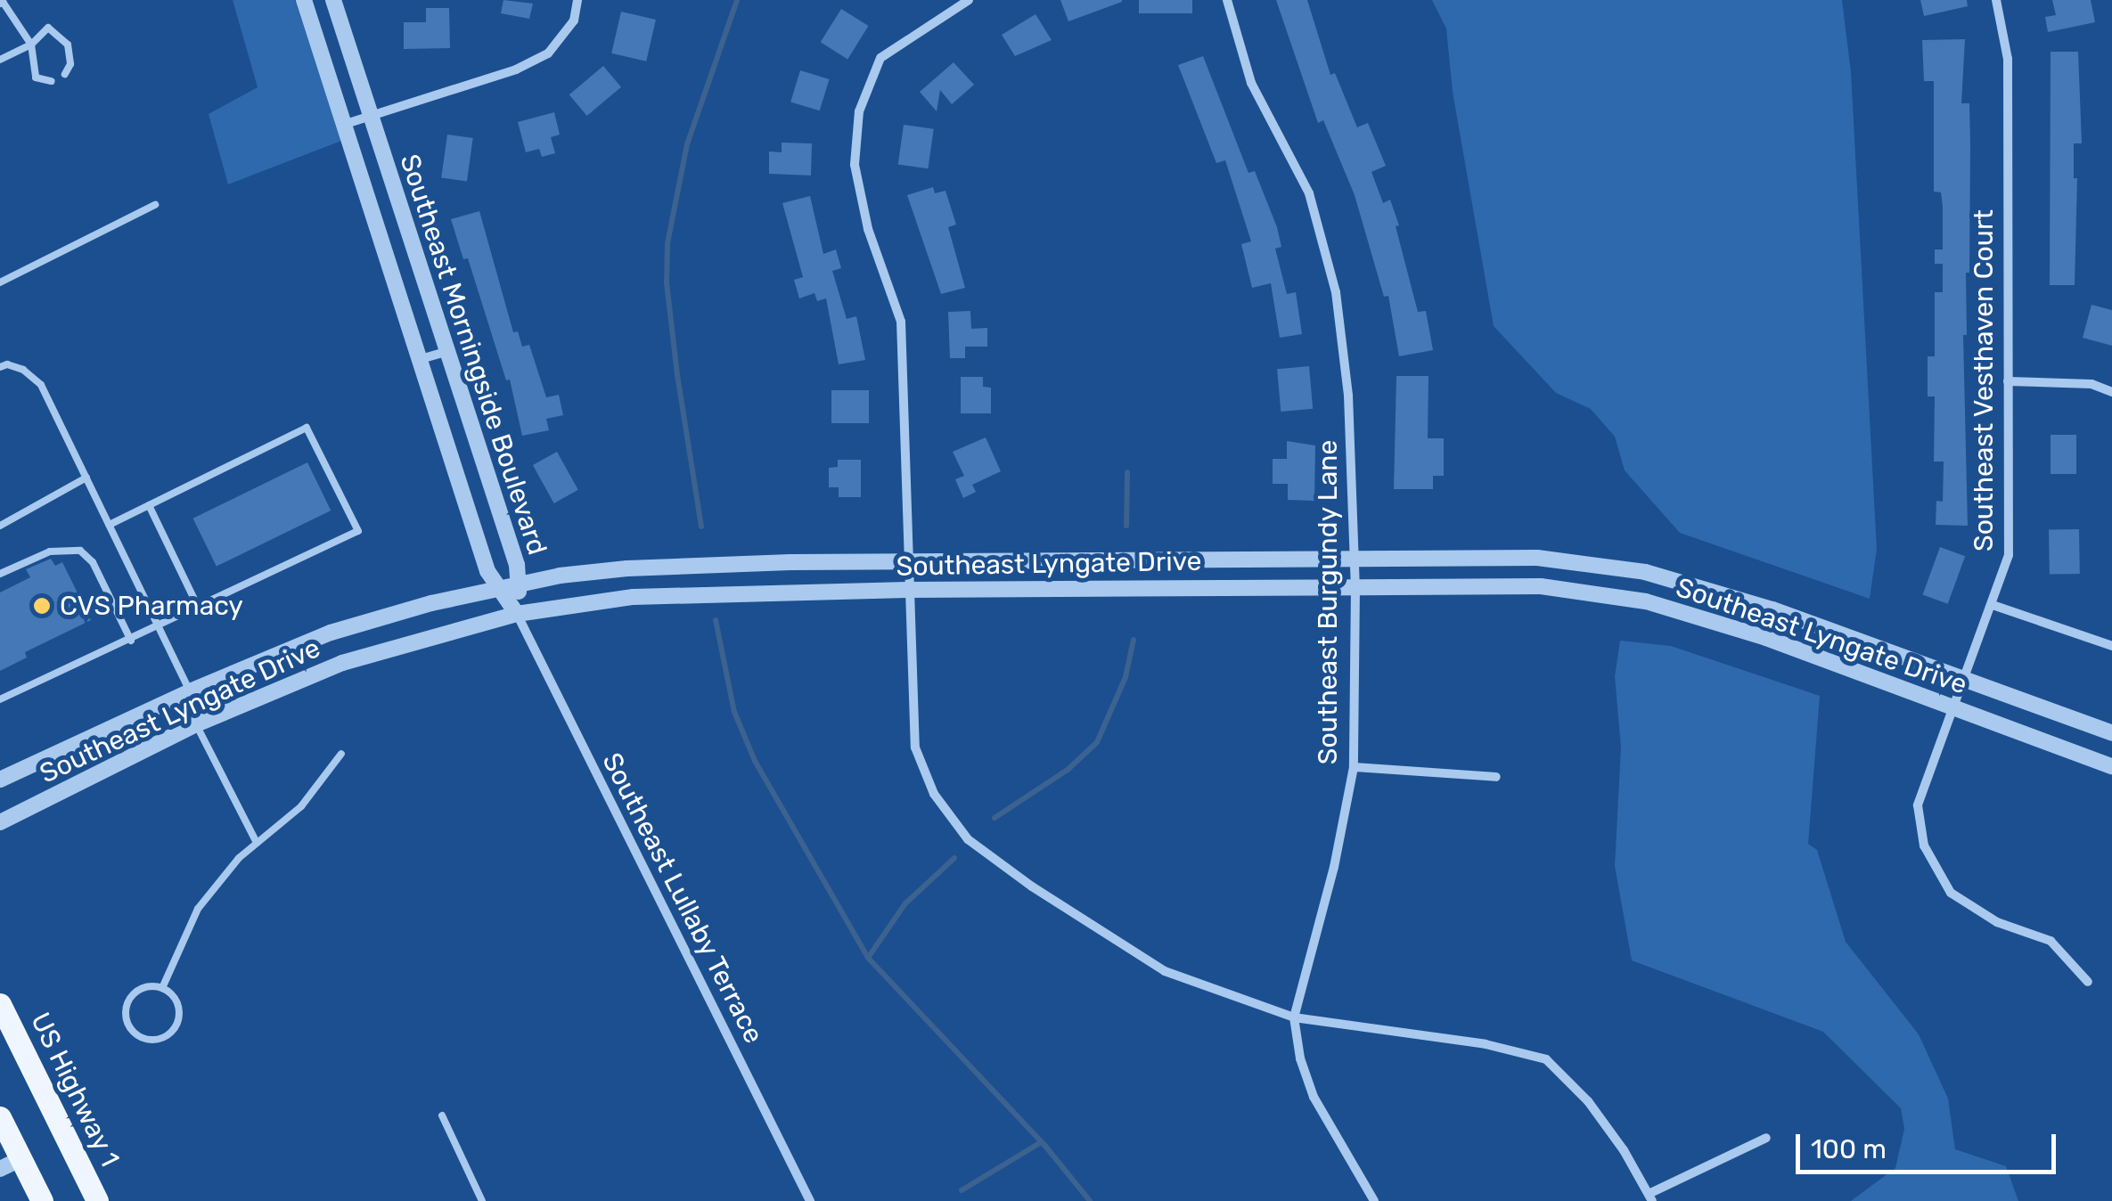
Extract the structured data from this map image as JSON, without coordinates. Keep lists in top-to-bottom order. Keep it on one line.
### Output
{"streets":{"main road":["US Highway 1"],"street":["Southeast Morningside Boulevard","Southeast Vesthaven Court","Southeast Lyngate Drive","Southeast Burgundy Lane","Southeast Lullaby Terrace"]},"crossings":[["Southeast Morningside Boulevard","Southeast Lyngate Drive"],["Southeast Morningside Boulevard","Southeast Lullaby Terrace"],["Southeast Vesthaven Court","Southeast Lyngate Drive"],["Southeast Lyngate Drive","Southeast Burgundy Lane"],["Southeast Lyngate Drive","Southeast Lullaby Terrace"]],"places":["CVS Pharmacy"],"scale_bar":"100 m"}
